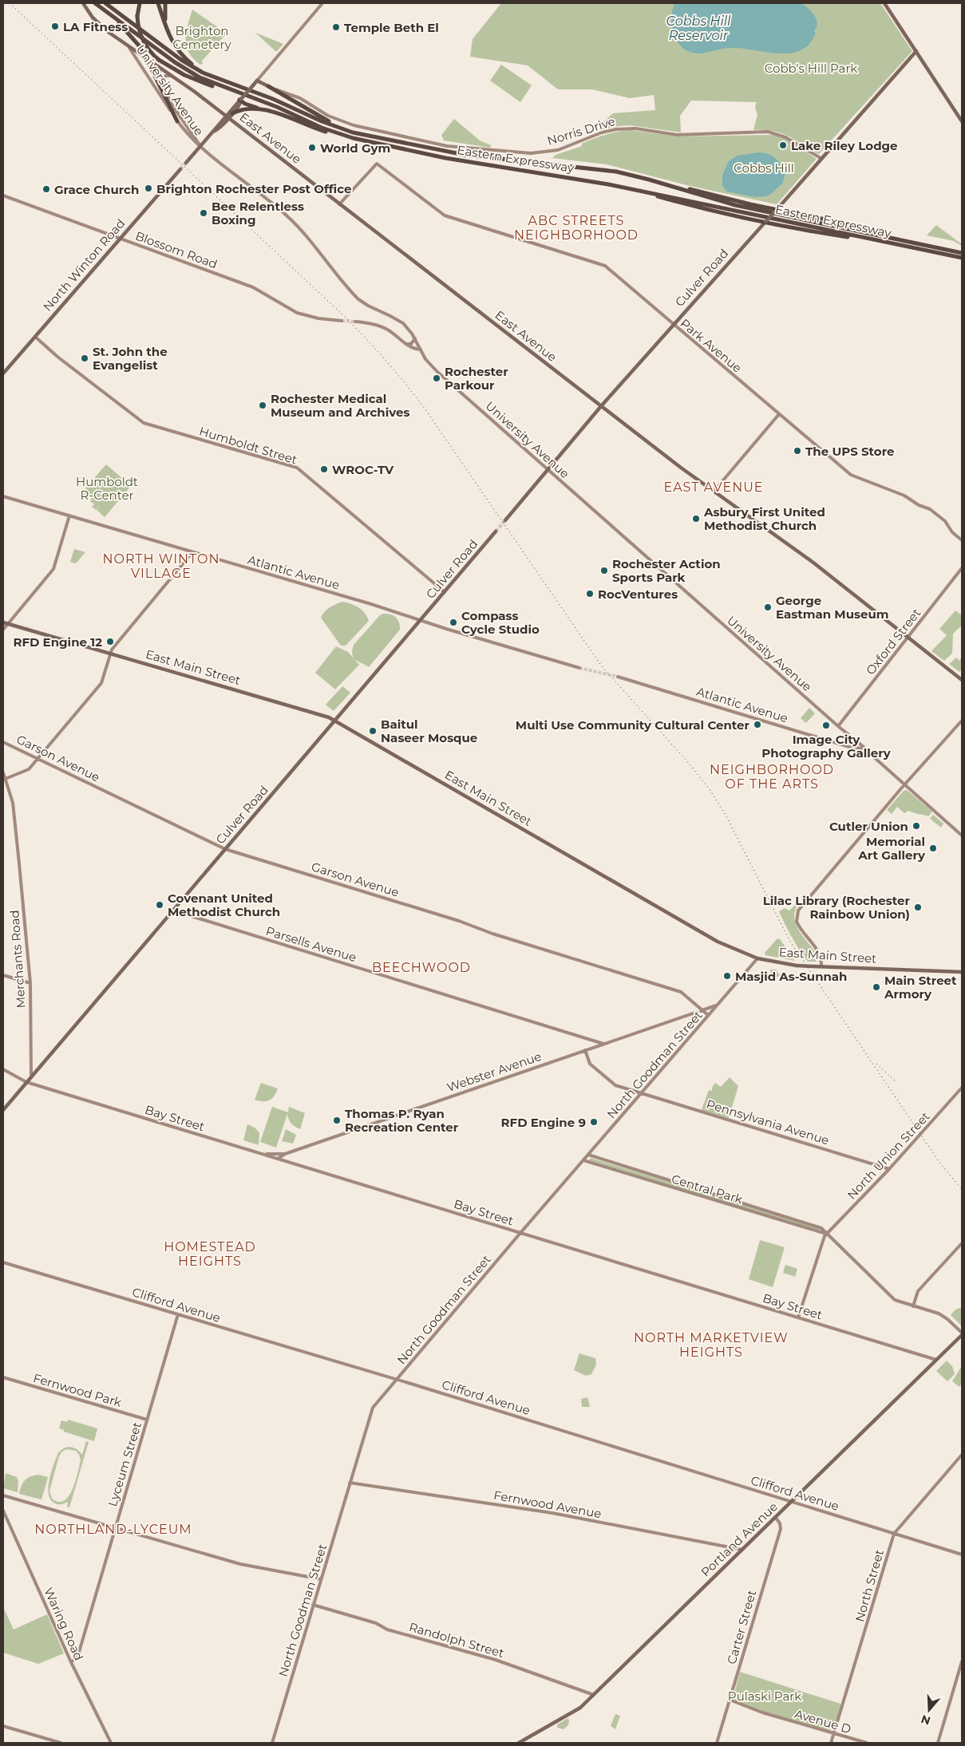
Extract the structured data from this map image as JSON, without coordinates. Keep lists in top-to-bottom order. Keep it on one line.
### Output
{"streets":{"highway":["Eastern Expressway"],"main road":["Norris Drive","East Avenue","North Winton Road","Culver Road","East Main Street","Portland Avenue"],"street":["University Avenue","Blossom Road","Park Avenue","Humboldt Street","Atlantic Avenue","Oxford Street","Garson Avenue","Parsells Avenue","Merchants Road","North Goodman Street","Webster Avenue","Bay Street","Pennsylvania Avenue","North Union Street","Central Park","Clifford Avenue","Fernwood Park","Lyceum Street","Fernwood Avenue","North Street","Waring Road","Carter Street","Randolph Street","Avenue D"]},"crossings":[["University Avenue","East Avenue"],["University Avenue","Culver Road"],["University Avenue","Atlantic Avenue"],["University Avenue","Oxford Street"],["Norris Drive","Culver Road"],["East Avenue","Culver Road"],["East Avenue","Park Avenue"],["East Avenue","Oxford Street"],["Blossom Road","North Winton Road"],["North Winton Road","Humboldt Street"],["Culver Road","Park Avenue"],["Culver Road","Humboldt Street"],["Culver Road","Atlantic Avenue"],["Culver Road","East Main Street"],["Culver Road","Garson Avenue"],["Culver Road","Parsells Avenue"],["Culver Road","Merchants Road"],["Culver Road","Bay Street"],["East Main Street","North Goodman Street"],["Garson Avenue","North Goodman Street"],["Garson Avenue","Webster Avenue"],["Parsells Avenue","Webster Avenue"],["North Goodman Street","Webster Avenue"],["North Goodman Street","Bay Street"],["North Goodman Street","Pennsylvania Avenue"],["North Goodman Street","Central Park"],["North Goodman Street","Clifford Avenue"],["North Goodman Street","Fernwood Avenue"],["North Goodman Street","Randolph Street"],["Webster Avenue","Bay Street"],["Webster Avenue","Pennsylvania Avenue"],["Bay Street","Portland Avenue"],["Pennsylvania Avenue","North Union Street"],["North Union Street","Central Park"],["Central Park","Portland Avenue"],["Clifford Avenue","Lyceum Street"],["Clifford Avenue","Portland Avenue"],["Clifford Avenue","North Street"],["Fernwood Park","Lyceum Street"],["Lyceum Street","Waring Road"],["Fernwood Avenue","Portland Avenue"],["Portland Avenue","Carter Street"],["Portland Avenue","Randolph Street"],["North Street","Avenue D"],["Carter Street","Avenue D"]],"districts":["ABC STREETS NEIGHBORHOOD","EAST AVENUE","NORTH WINTON VILLAGE","NEIGHBORHOOD OF THE ARTS","BEECHWOOD","HOMESTEAD HEIGHTS","NORTH MARKETVIEW HEIGHTS","NORTHLAND-LYCEUM"],"water":["Cobbs Hill Reservoir"],"parks":["Brighton Cemetery","Cobb's Hill Park","Cobbs Hill","Humboldt R-Center","Pulaski Park"],"places":["LA Fitness","Temple Beth El","Lake Riley Lodge","World Gym","Brighton Rochester Post Office","Grace Church","Bee Relentless Boxing","St. John the Evangelist","Rochester Parkour","Rochester Medical Museum and Archives","The UPS Store","WROC-TV","Asbury First United Methodist Church","Rochester Action Sports Park","RocVentures","George Eastman Museum","Compass Cycle Studio","RFD Engine 12","Multi Use Community Cultural Center","Image City Photography Gallery","Baitul Naseer Mosque","Cutler Union","Memorial Art Gallery","Covenant United Methodist Church","Lilac Library (Rochester Rainbow Union)","Masjid As-Sunnah","Main Street Armory","Thomas P. Ryan Recreation Center","RFD Engine 9"],"north":"bottom"}
